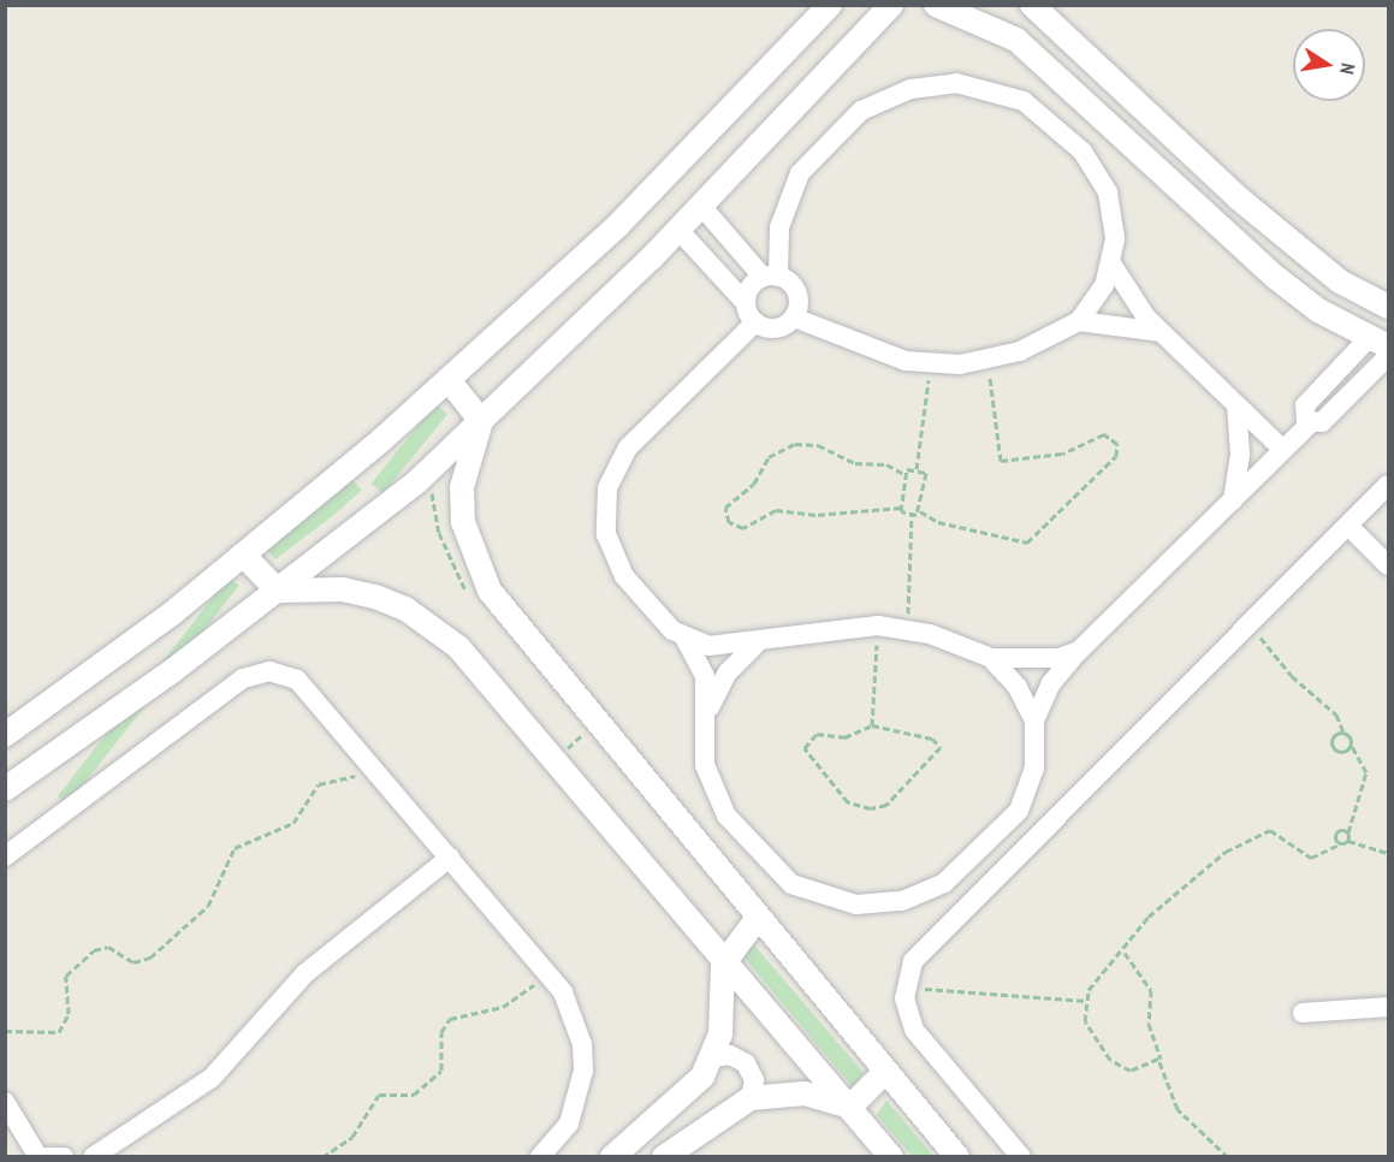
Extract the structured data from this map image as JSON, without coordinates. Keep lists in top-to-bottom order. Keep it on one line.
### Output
{"north":"right"}
